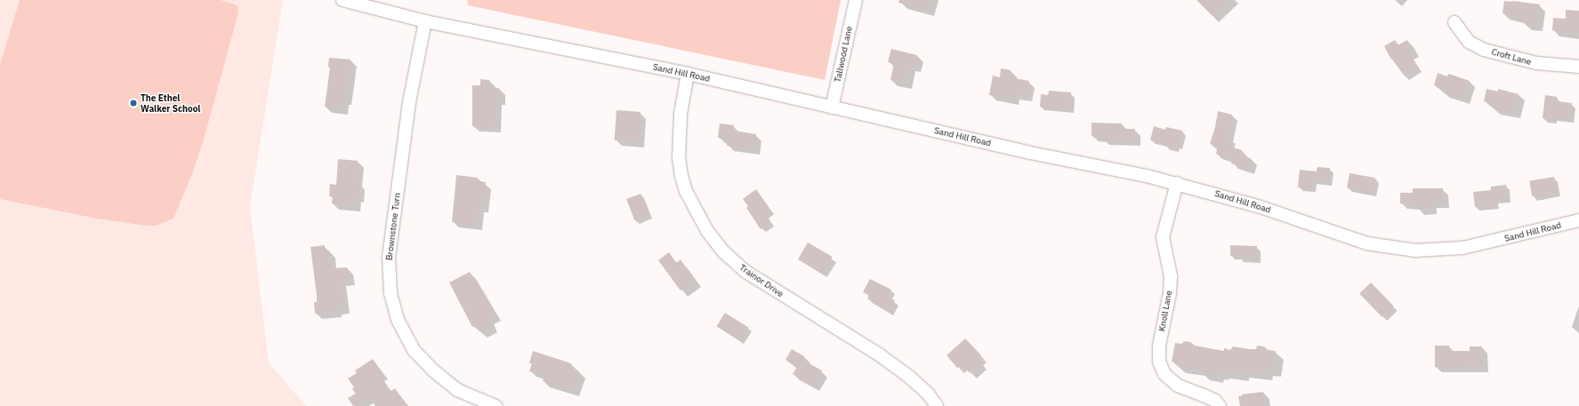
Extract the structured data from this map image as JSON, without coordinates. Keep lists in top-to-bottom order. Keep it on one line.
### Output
{"streets":{"street":["Tallwood Lane","Croft Lane","Sand Hill Road","Brownstone Turn","Trainor Drive","Knoll Lane"]},"crossings":[["Tallwood Lane","Sand Hill Road"],["Sand Hill Road","Brownstone Turn"],["Sand Hill Road","Trainor Drive"],["Sand Hill Road","Knoll Lane"]],"places":["The Ethel Walker School"]}
